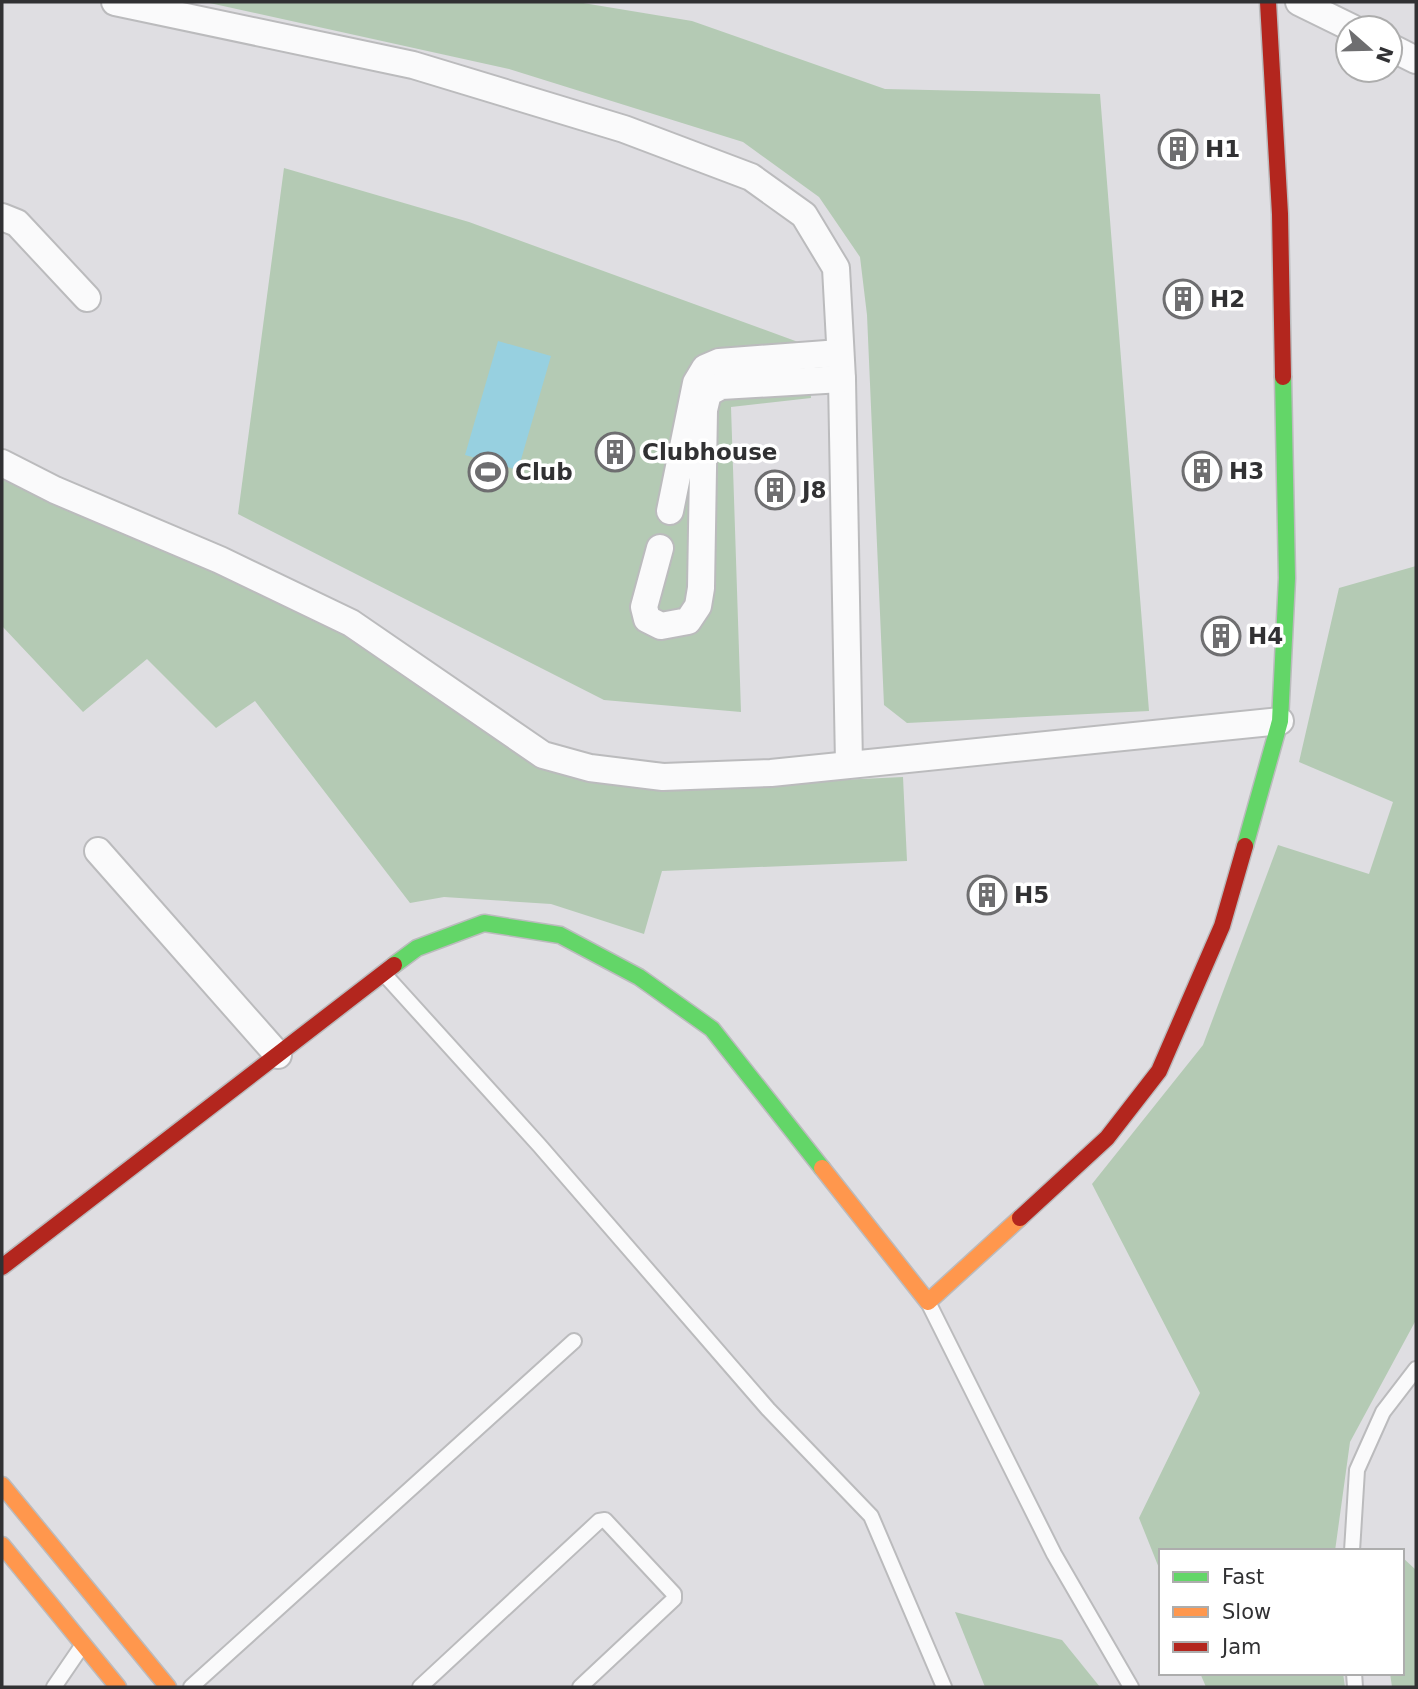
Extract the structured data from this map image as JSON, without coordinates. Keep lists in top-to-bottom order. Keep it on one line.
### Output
{"places":{"building":["H1","H2","Clubhouse","H3","J8","H4","H5"],"sports":["Club"]},"legend":["Fast","Slow","Jam"],"north":"right"}
